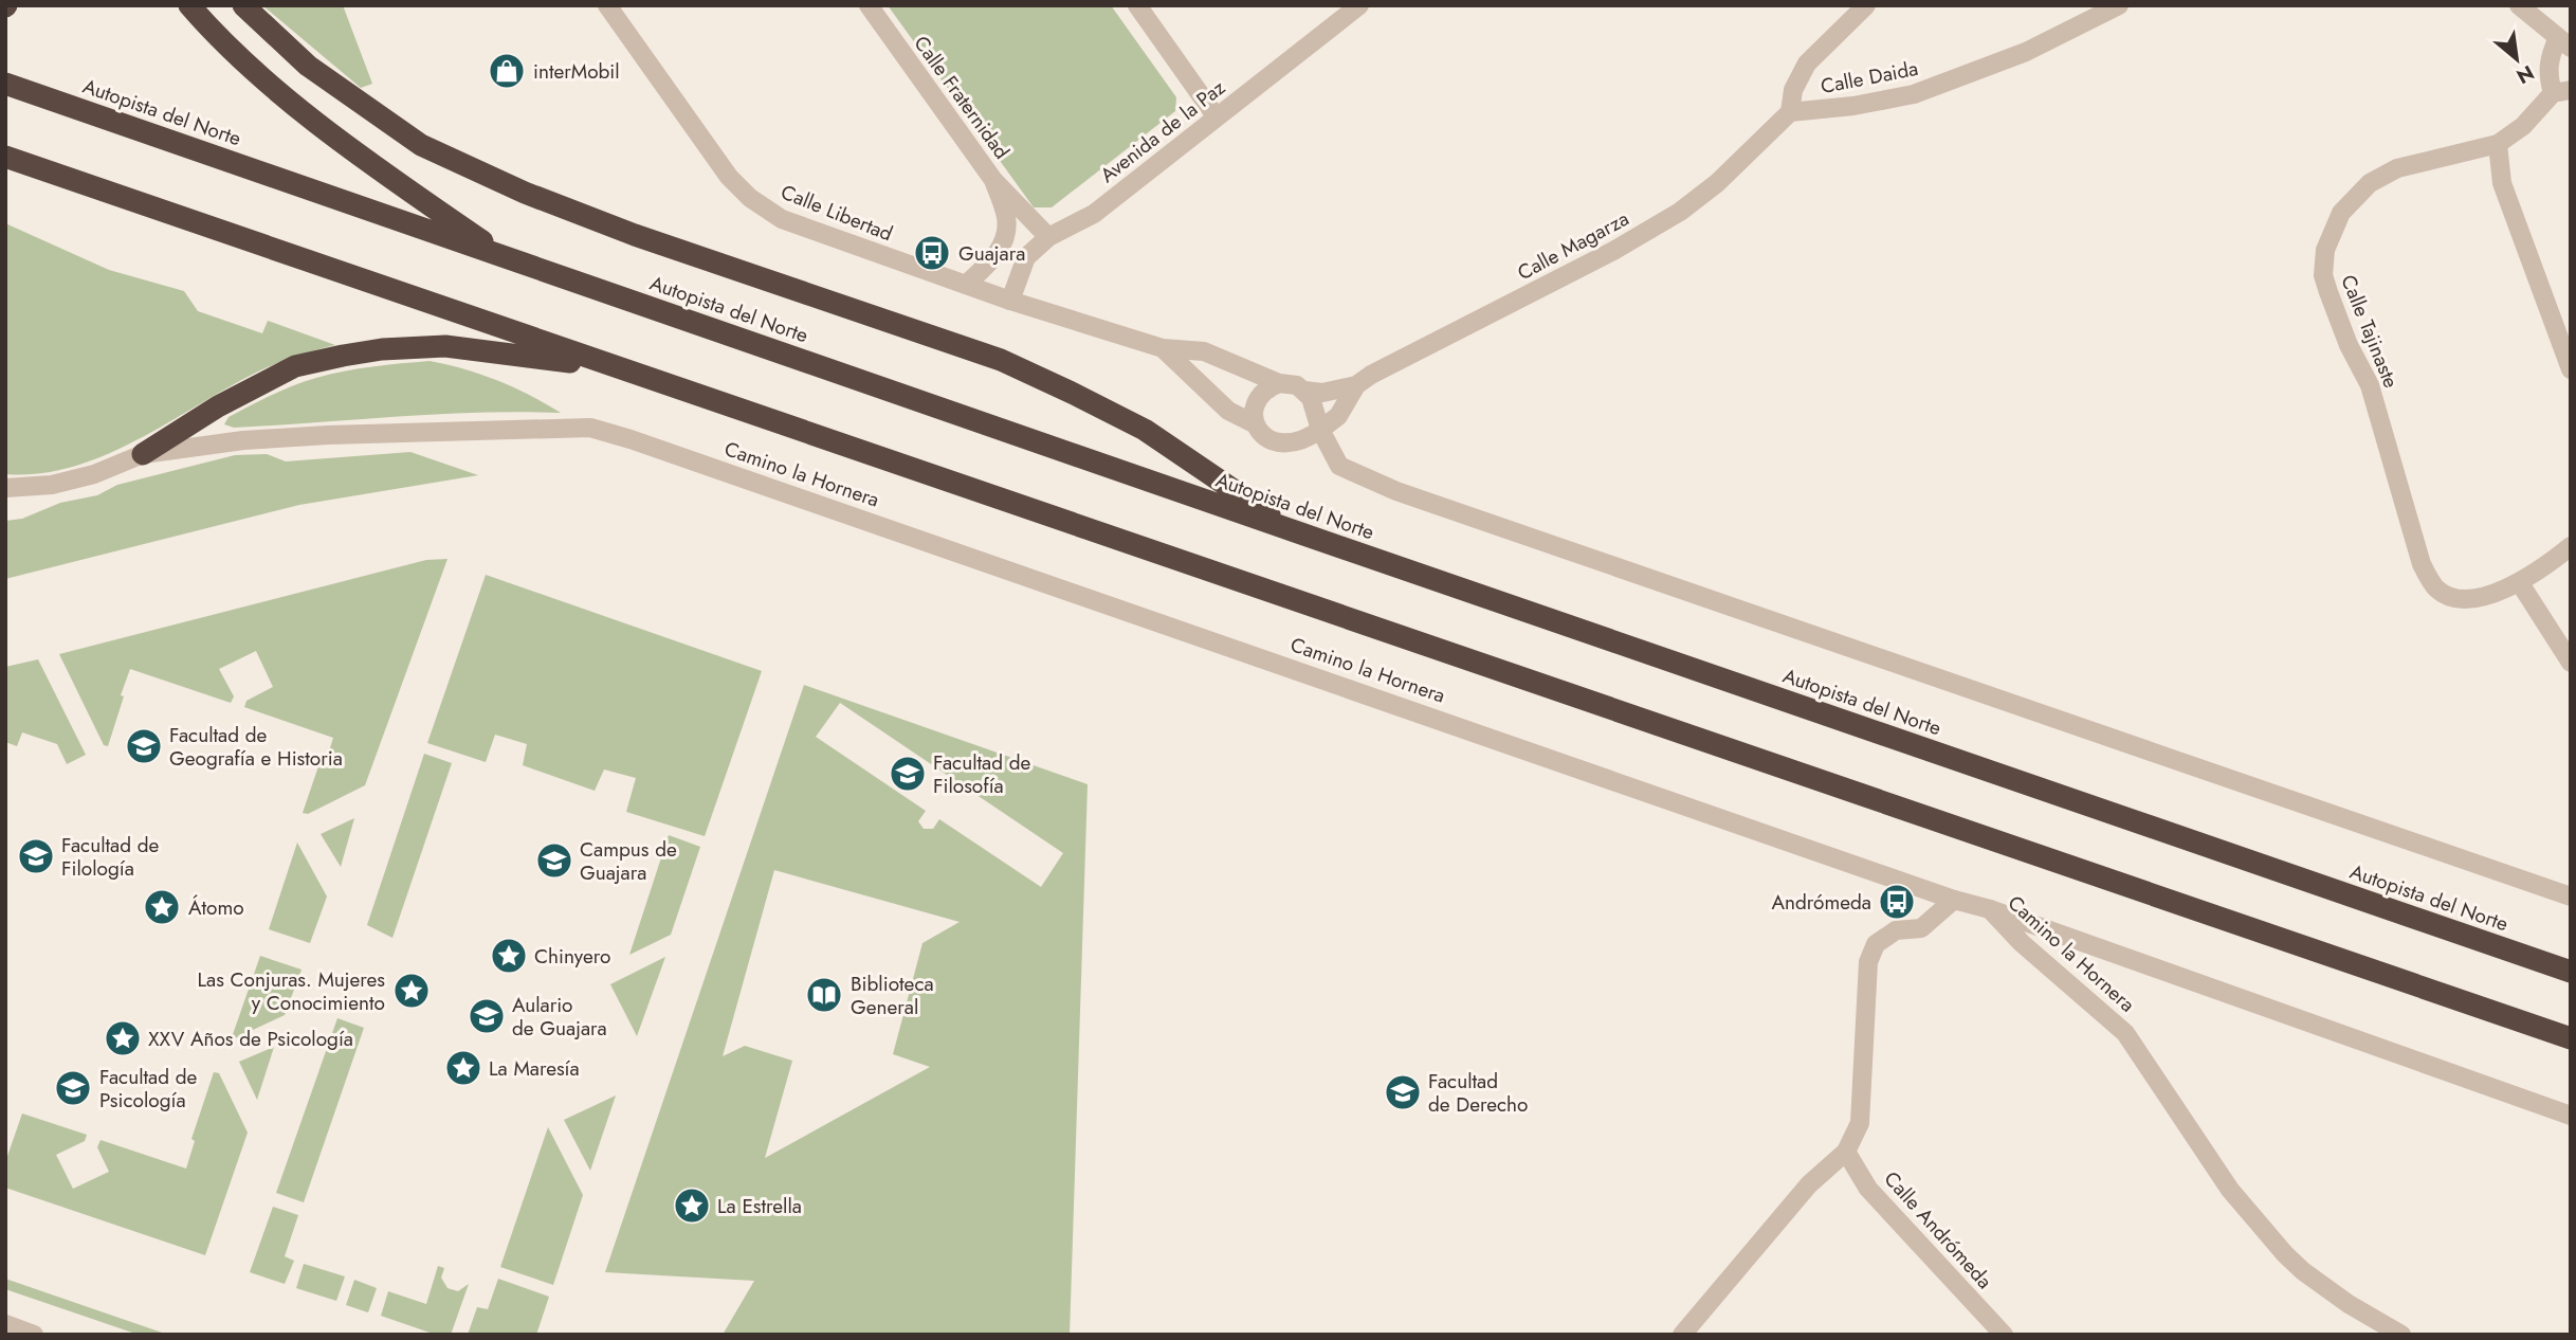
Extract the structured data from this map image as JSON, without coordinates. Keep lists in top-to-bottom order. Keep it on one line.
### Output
{"streets":{"highway":["Autopista del Norte"],"street":["Calle Daida","Calle Fraternidad","Avenida de la Paz","Calle Libertad","Calle Magarza","Calle Tajinaste","Camino la Hornera","Calle Andrómeda"]},"crossings":[["Calle Daida","Calle Magarza"],["Calle Fraternidad","Avenida de la Paz"],["Calle Fraternidad","Calle Libertad"],["Avenida de la Paz","Calle Libertad"]],"places":{"shop":["interMobil"],"bus stop":["Guajara","Andrómeda"],"school or university":["Facultad de Geografía e Historia","Facultad de Filosofía","Facultad de Filología","Campus de Guajara","Aulario de Guajara","Facultad de Psicología","Facultad de Derecho"],"place":["Átomo","Chinyero","Las Conjuras. Mujeres y Conocimiento","XXV Años de Psicología","La Maresía","La Estrella"],"library":["Biblioteca General"]},"north":"bottom right"}
